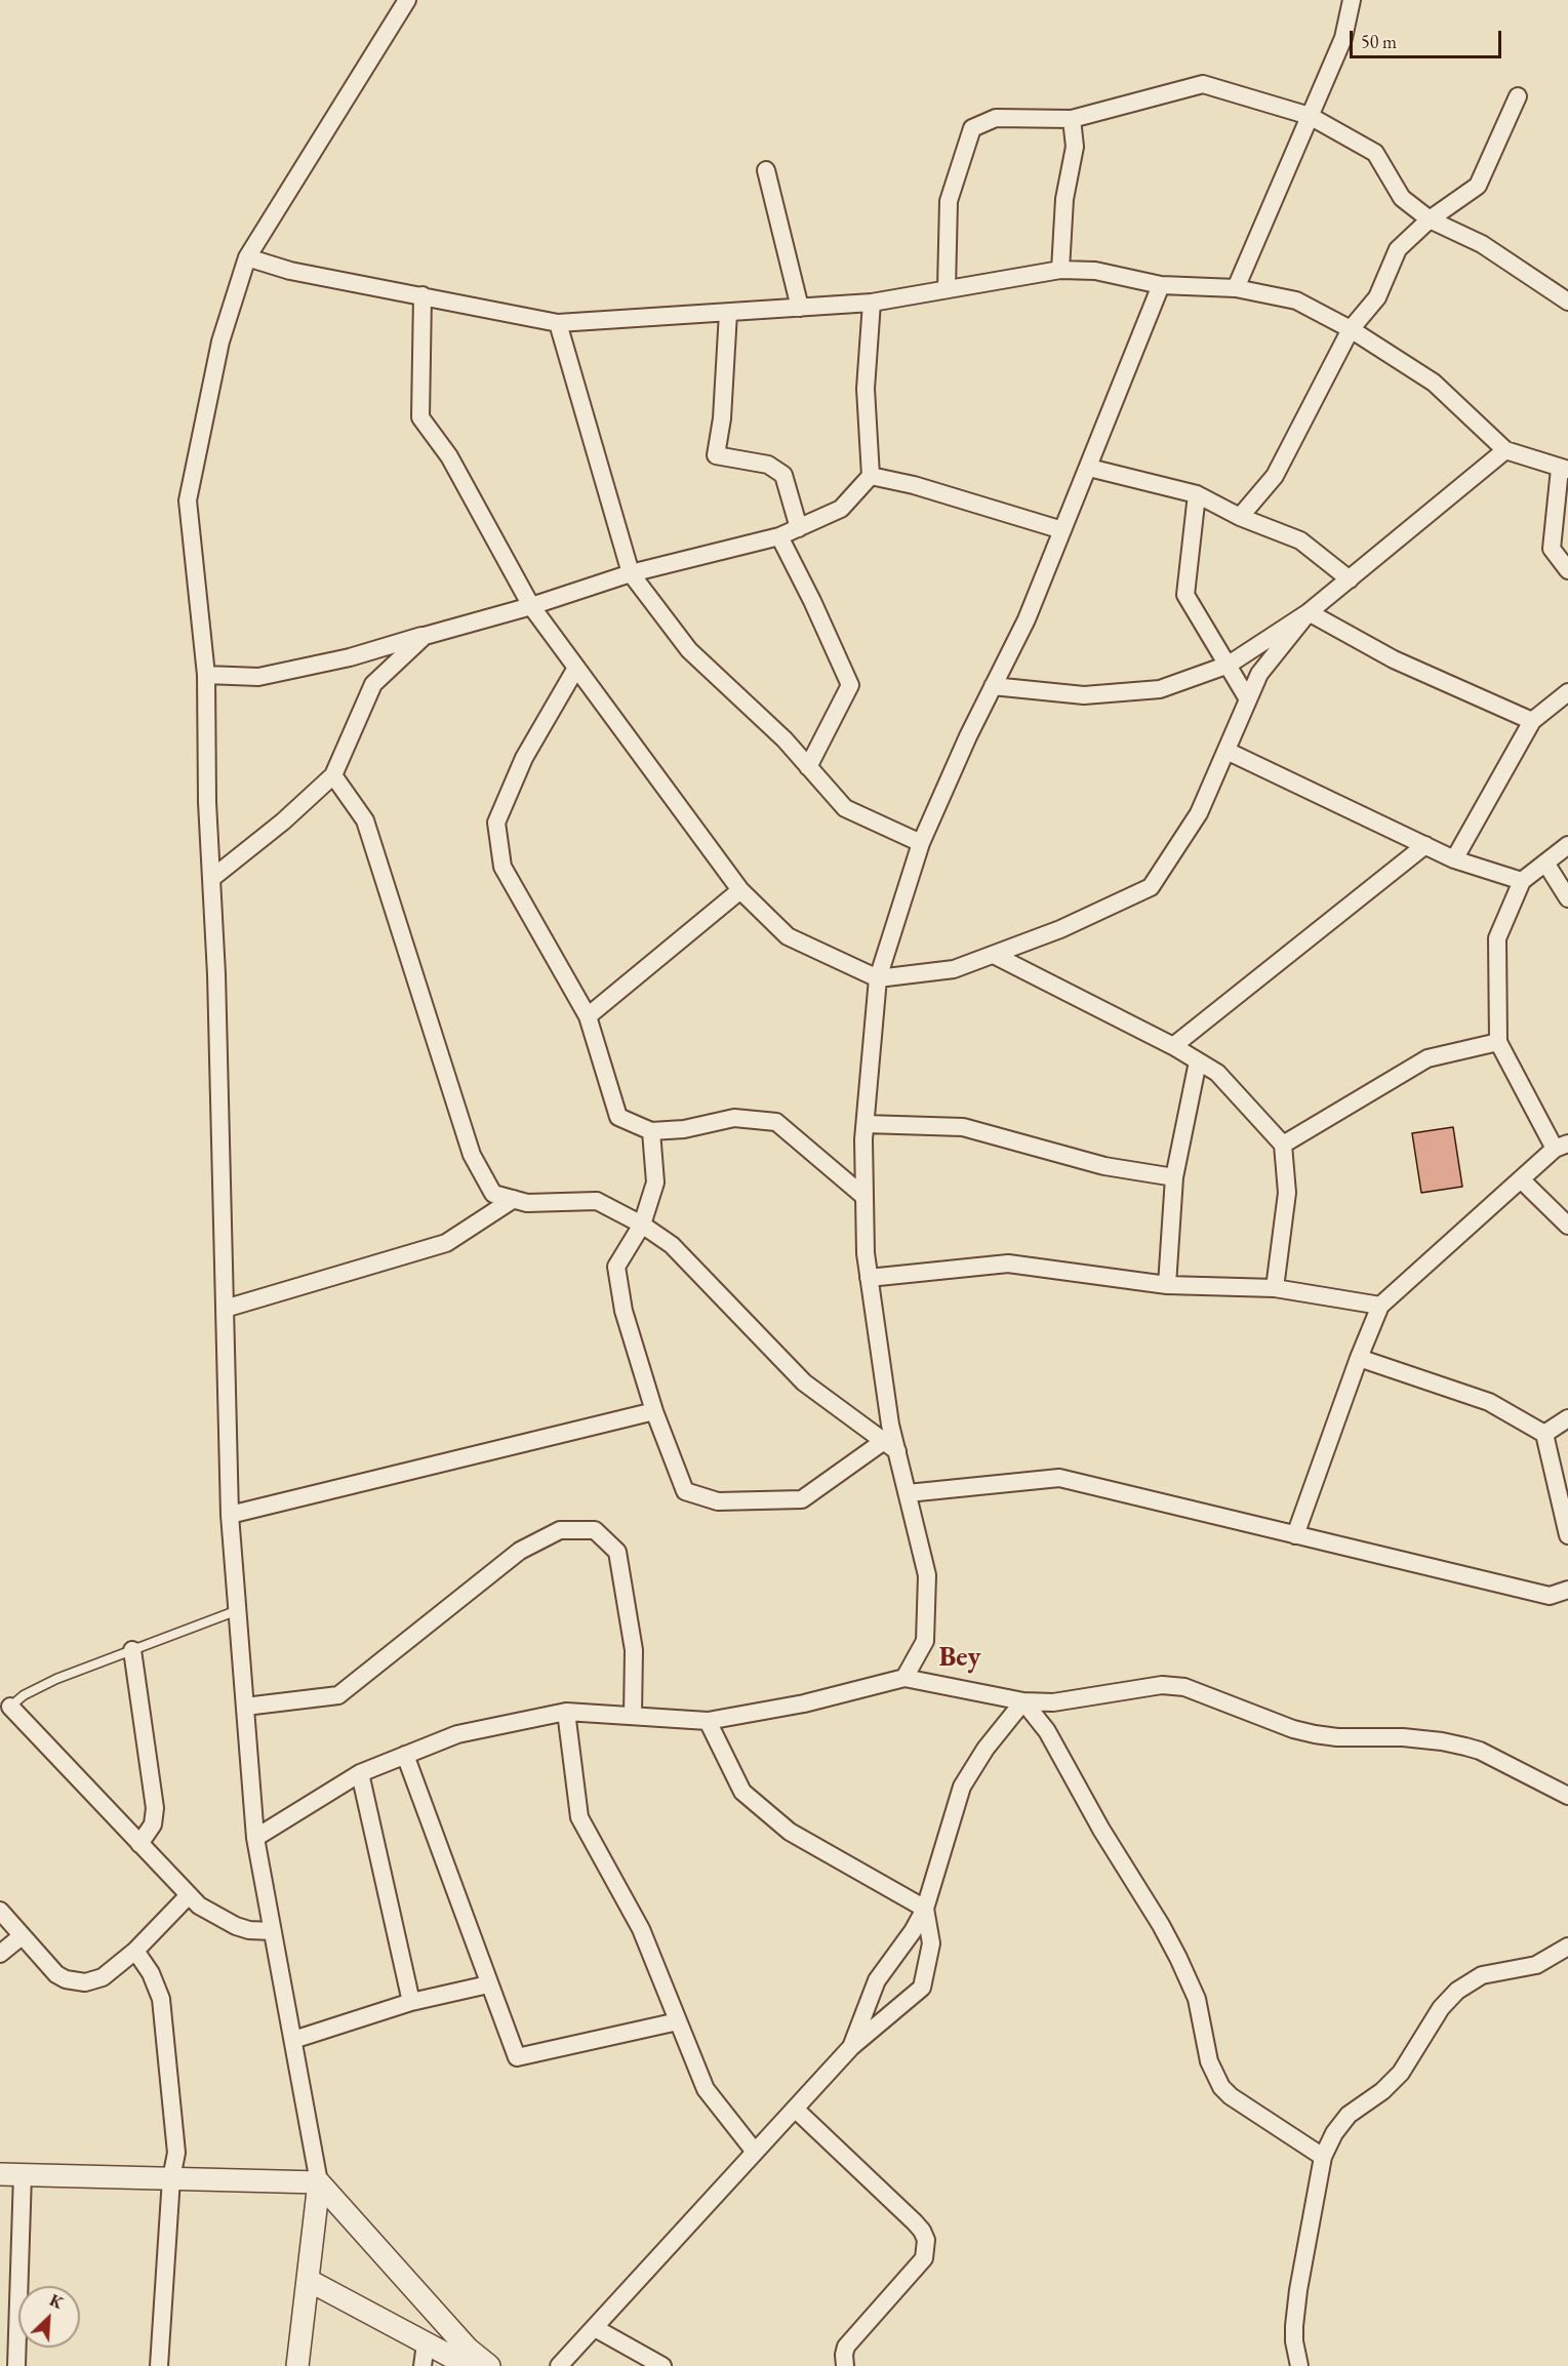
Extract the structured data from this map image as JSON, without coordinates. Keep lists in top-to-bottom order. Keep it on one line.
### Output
{"districts":["Bey"],"scale_bar":"50 m","north":"top right"}
